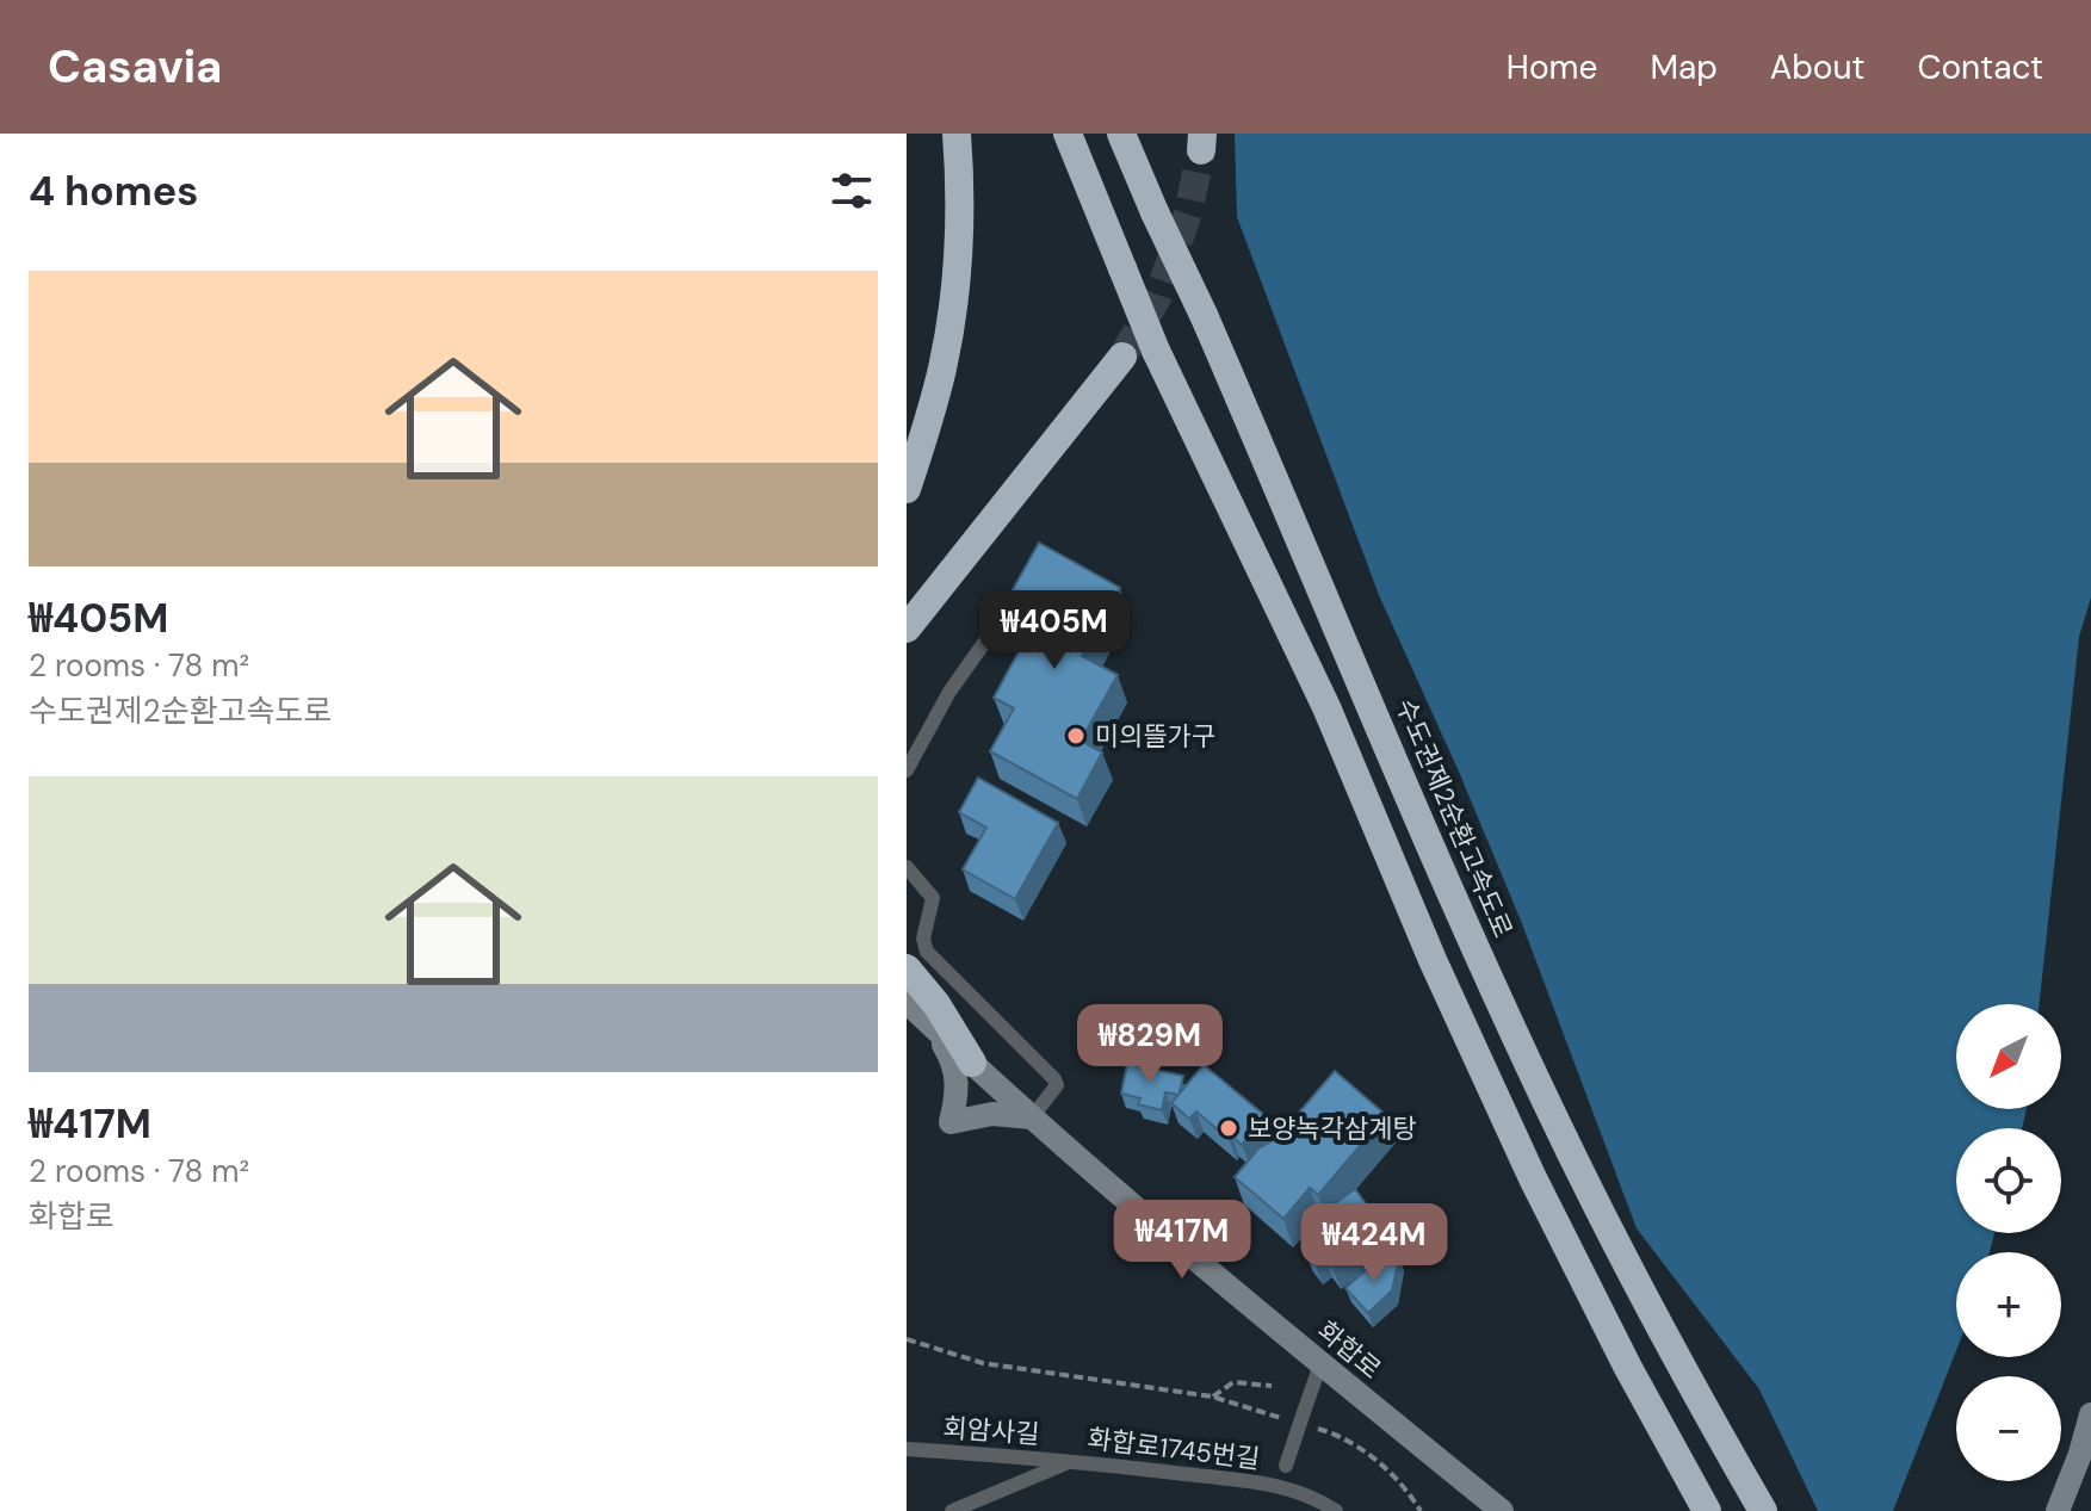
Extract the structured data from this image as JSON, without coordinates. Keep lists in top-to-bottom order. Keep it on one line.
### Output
{"streets":{"highway":["수도권제2순환고속도로"],"main road":["화합로"],"lane":["회암사길","화합로1745번길"]},"crossings":[["회암사길","화합로1745번길"]],"places":["미의뜰가구","보양녹각삼계탕"],"north":"bottom left","page":{"header":"Casavia","nav":["Home","Map","About","Contact"],"heading":"4 homes","list":[{"name":"₩405M","note":"2 rooms · 78 m² · 수도권제2순환고속도로"},{"name":"₩417M","note":"2 rooms · 78 m² · 화합로"}],"price":["₩405M","₩829M","₩417M","₩424M"],"map_buttons":["+","−"]}}
